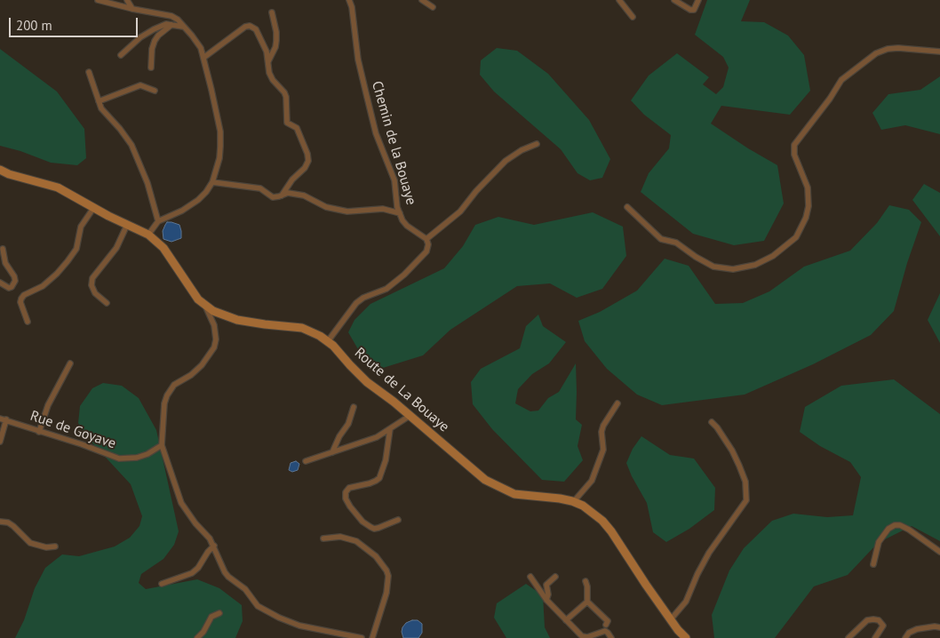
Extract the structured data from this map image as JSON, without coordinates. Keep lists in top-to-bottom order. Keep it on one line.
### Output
{"streets":{"main road":["Route de La Bouaye"],"street":["Chemin de la Bouaye","Rue de Goyave"]},"scale_bar":"200 m"}
